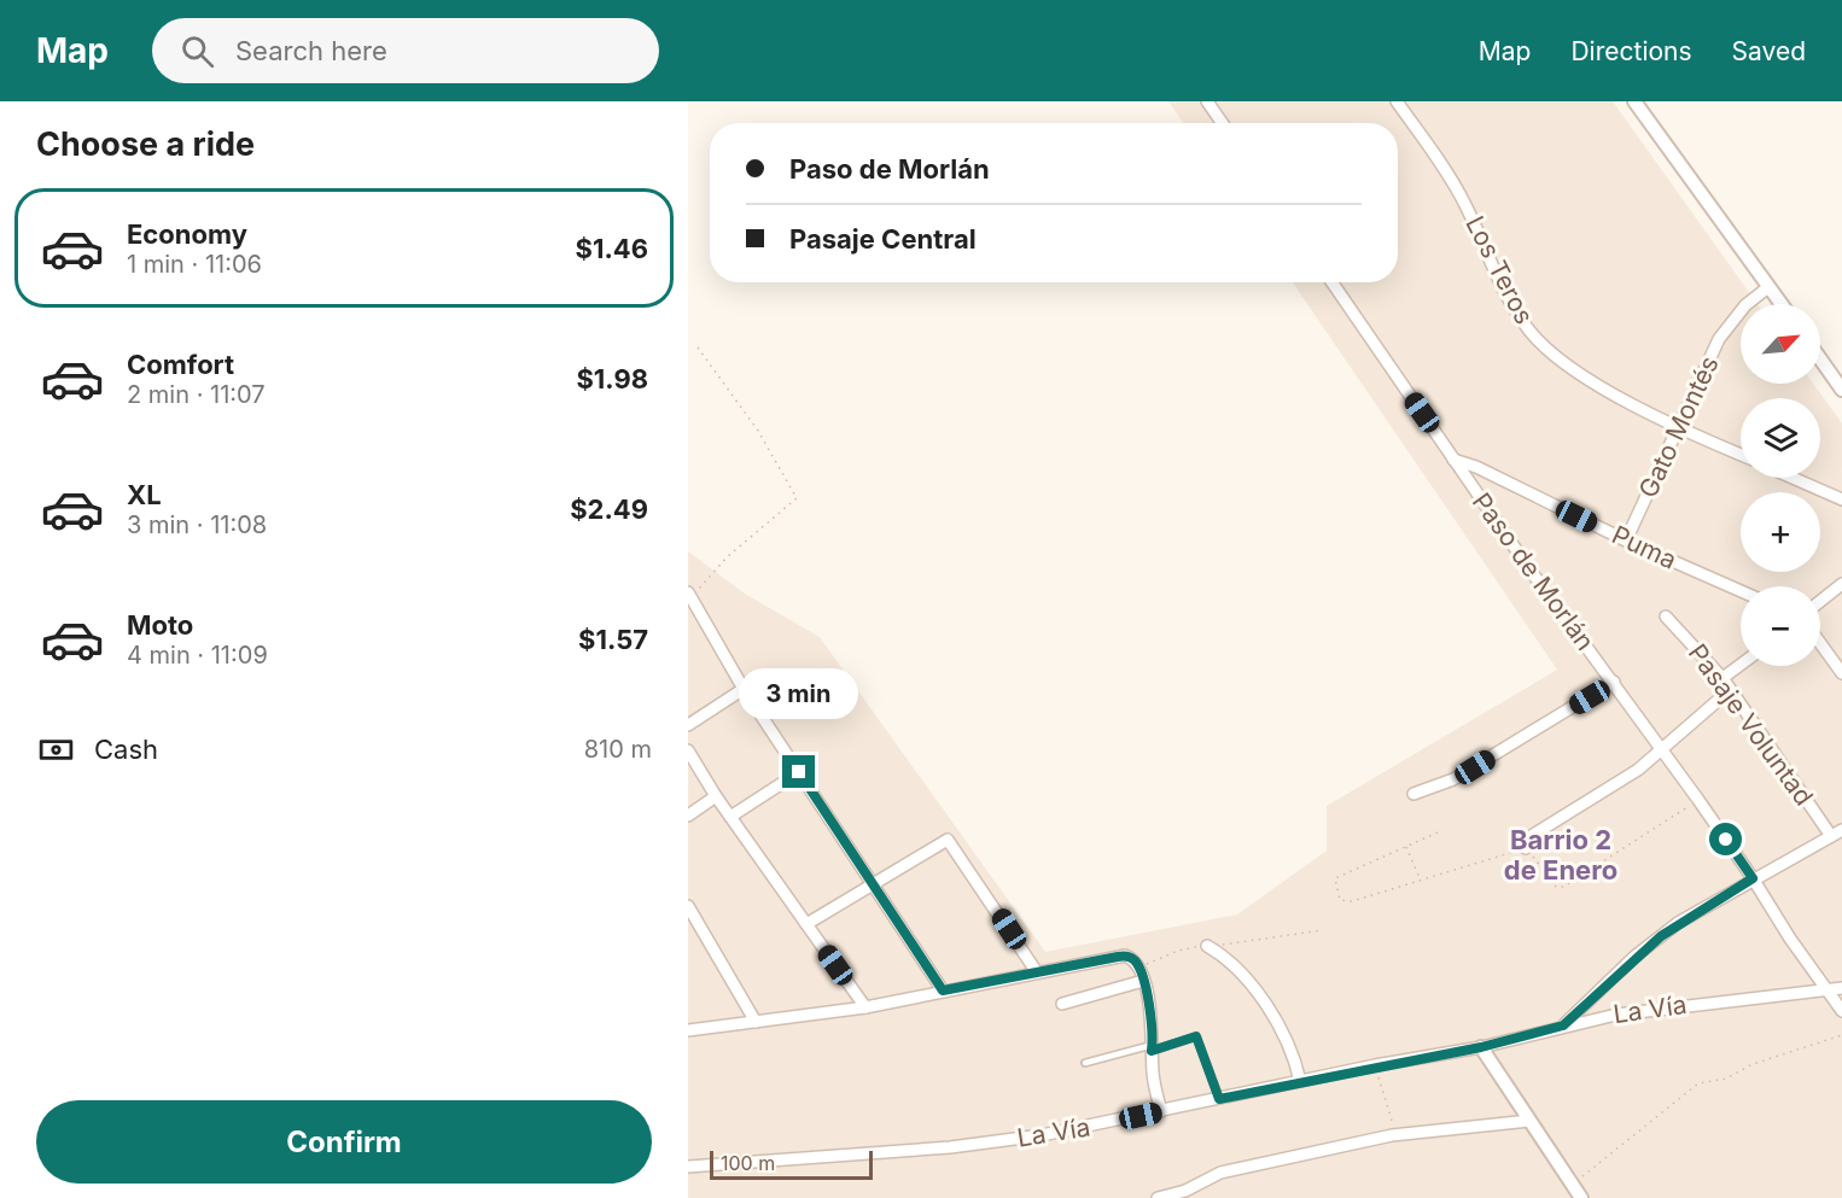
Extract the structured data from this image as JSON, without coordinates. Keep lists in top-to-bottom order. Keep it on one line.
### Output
{"streets":{"street":["Los Teros","Gato Montés","Puma","Paso de Morlán","Pasaje Voluntad","La Vía"]},"crossings":[["Los Teros","Gato Montés"],["Gato Montés","Puma"],["Puma","Paso de Morlán"],["Paso de Morlán","La Vía"]],"districts":["Barrio 2 de Enero"],"scale_bar":"100 m","north":"top right","page":{"header":"Map","search":"Search here","nav":["Map","Directions","Saved"],"heading":"Choose a ride","banner":["Paso de Morlán","Pasaje Central"],"list":[{"name":"Economy","note":"1 min · 11:06","value":"$1.46"},{"name":"Comfort","note":"2 min · 11:07","value":"$1.98"},{"name":"XL","note":"3 min · 11:08","value":"$2.49"},{"name":"Moto","note":"4 min · 11:09","value":"$1.57"}],"map_buttons":["+","−"],"bubble":"3 min","pay":["Cash","810 m"],"buttons":"Confirm","scale":"100 m"}}
